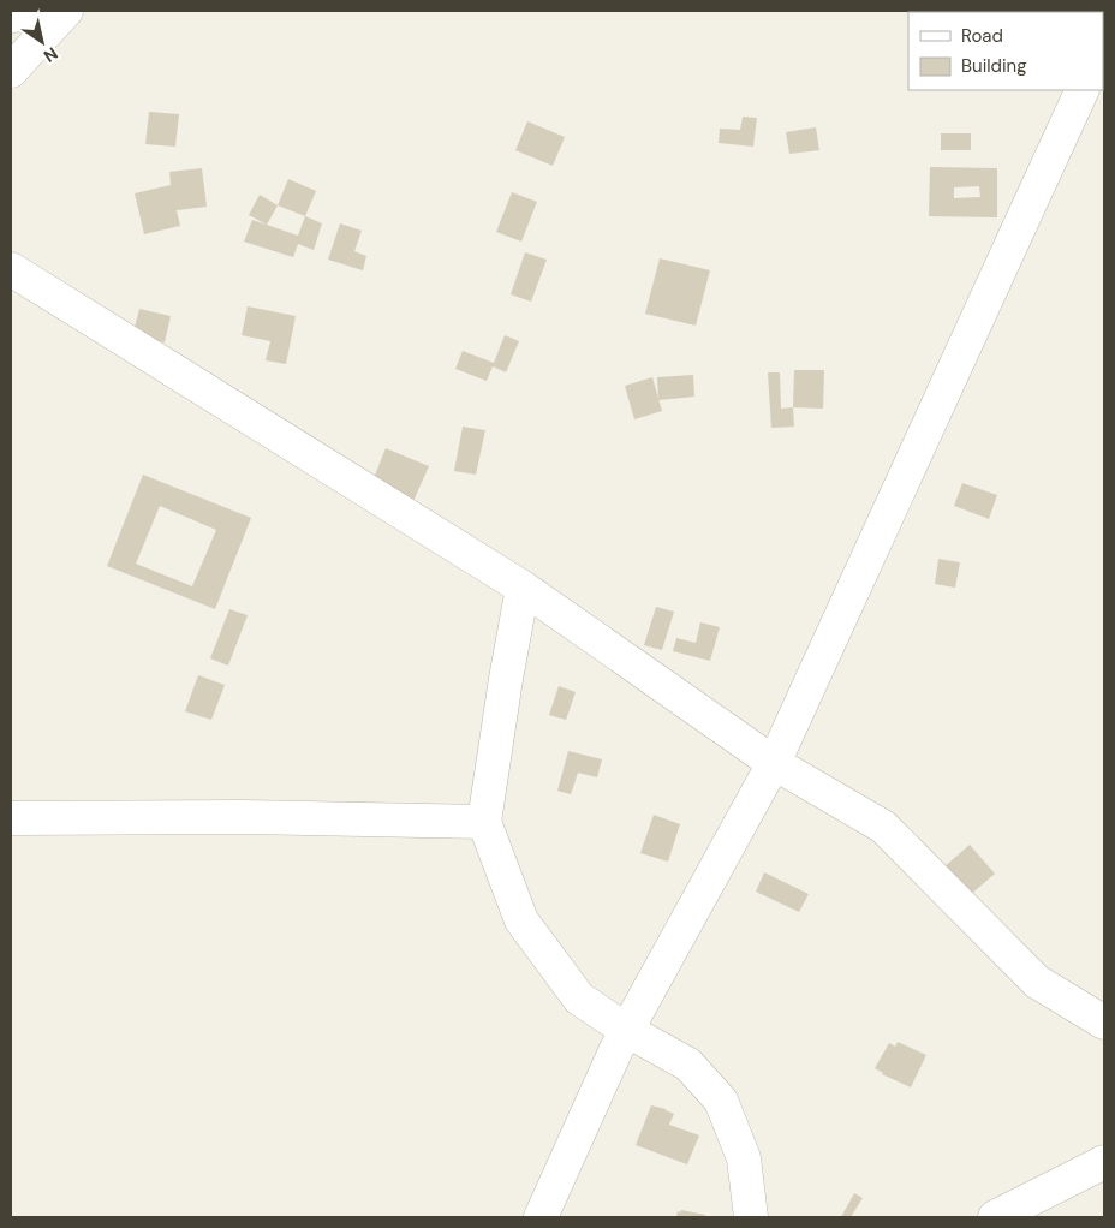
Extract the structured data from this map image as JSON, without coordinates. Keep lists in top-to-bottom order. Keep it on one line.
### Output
{"legend":["Road","Building"],"north":"bottom right"}
